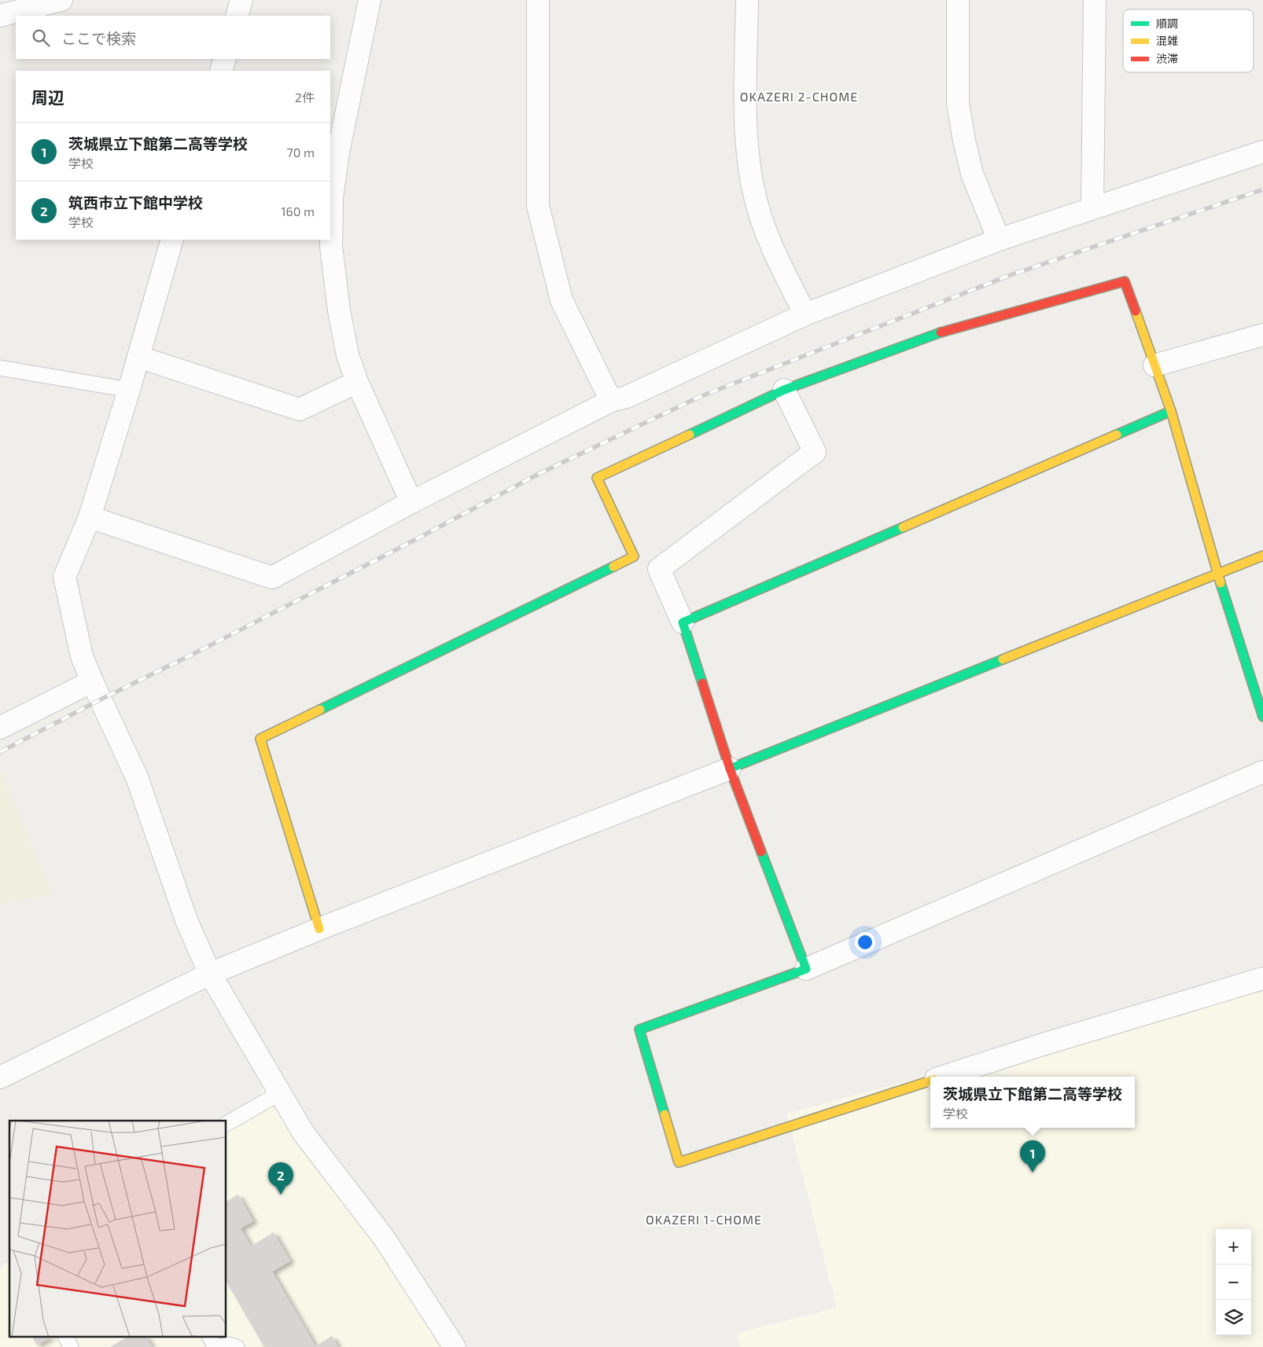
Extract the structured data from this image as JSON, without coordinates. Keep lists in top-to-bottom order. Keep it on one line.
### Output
{"districts":["OKAZERI 2-CHOME","OKAZERI 1-CHOME"],"legend":["順調","混雑","渋滞"],"page":{"search":"ここで検索","heading":["周辺","2件"],"list":[{"mark":"1","name":"茨城県立下館第二高等学校","note":"学校","value":"70 m"},{"mark":"2","name":"筑西市立下館中学校","note":"学校","value":"160 m"}],"popup":["茨城県立下館第二高等学校","学校"],"pins":["1","2"],"map_buttons":["+","−"]}}
